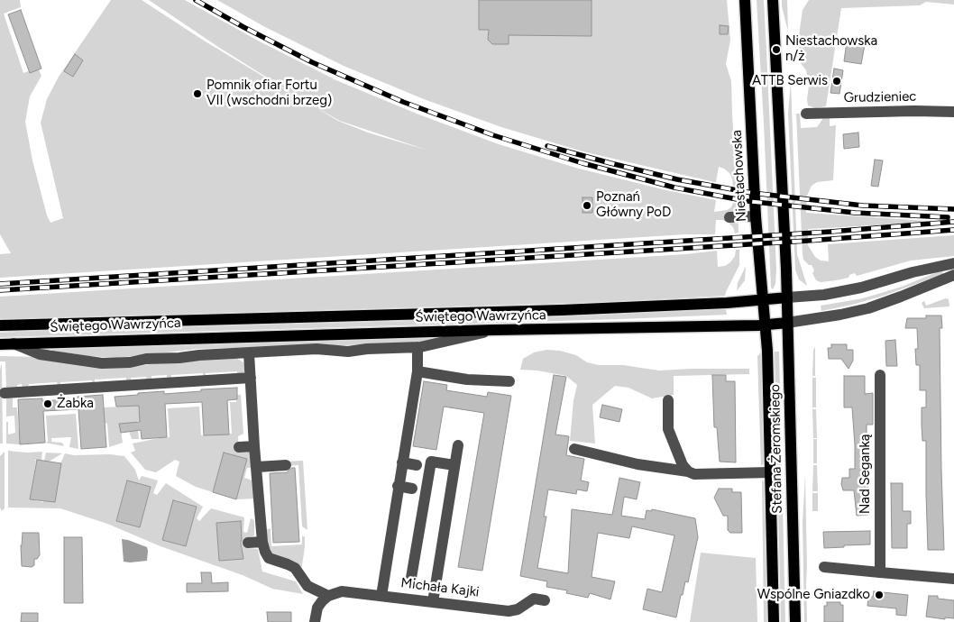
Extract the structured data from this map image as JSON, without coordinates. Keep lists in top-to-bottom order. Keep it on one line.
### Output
{"streets":{"main road":["Niestachowska","Świętego Wawrzyńca","Stefana Żeromskiego"],"street":["Grudzieniec","Nad Seganką","Michała Kajki"]},"crossings":[["Niestachowska","Świętego Wawrzyńca"],["Niestachowska","Stefana Żeromskiego"],["Świętego Wawrzyńca","Stefana Żeromskiego"]],"places":["Niestachowska n/ż","ATTB Serwis","Pomnik ofiar Fortu VII (wschodni brzeg)","Poznań Główny PoD","Żabka","Wspólne Gniazdko"]}
